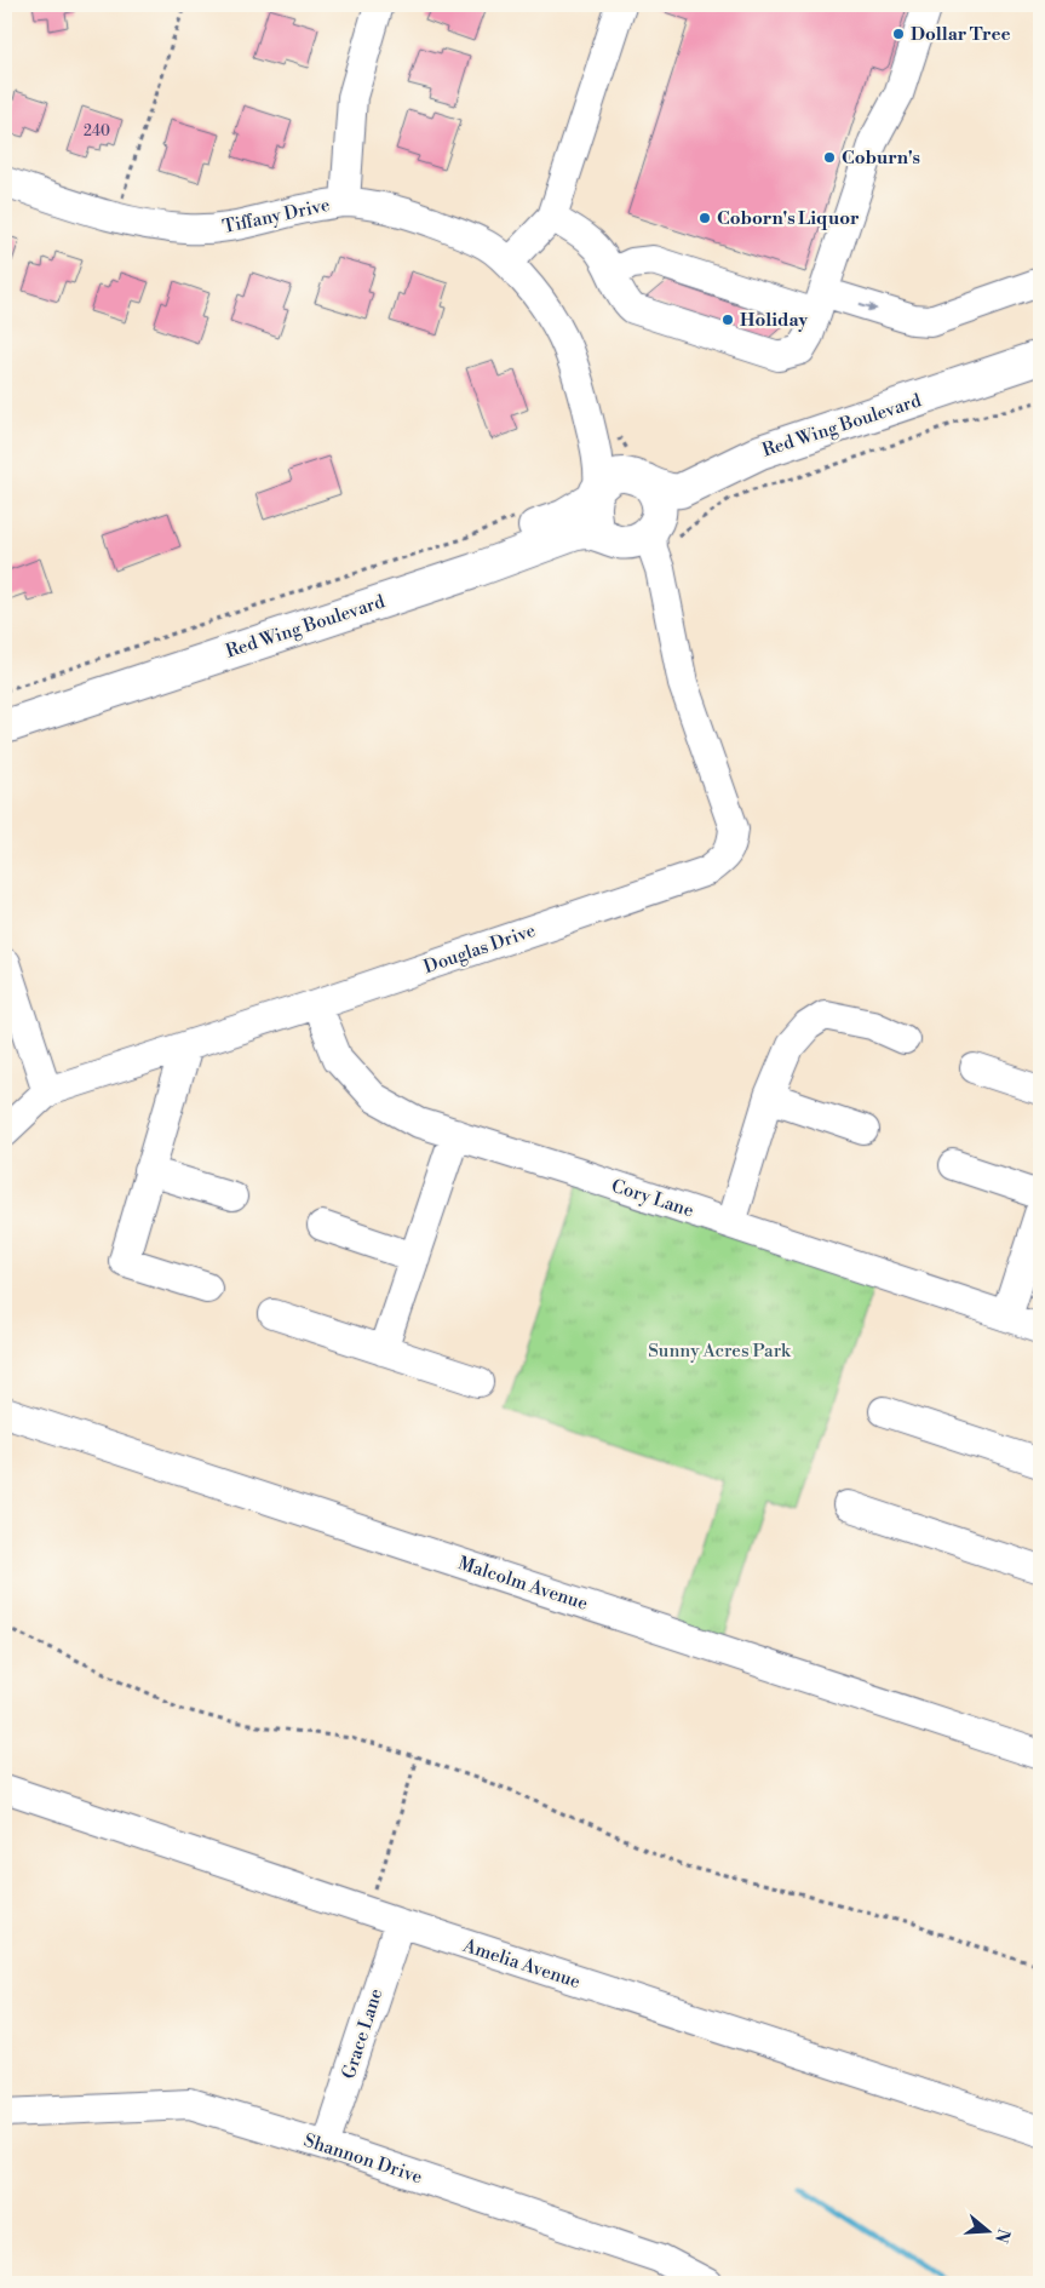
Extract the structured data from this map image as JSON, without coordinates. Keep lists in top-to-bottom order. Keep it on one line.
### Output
{"streets":{"main road":["Red Wing Boulevard"],"street":["Tiffany Drive","Douglas Drive","Cory Lane","Malcolm Avenue","Amelia Avenue","Grace Lane","Shannon Drive"]},"crossings":[["Red Wing Boulevard","Douglas Drive"],["Douglas Drive","Cory Lane"],["Amelia Avenue","Grace Lane"],["Grace Lane","Shannon Drive"]],"parks":["Sunny Acres Park"],"places":["Dollar Tree","Coburn's","Coborn's Liquor","Holiday"],"house_numbers":["240"],"north":"right"}
